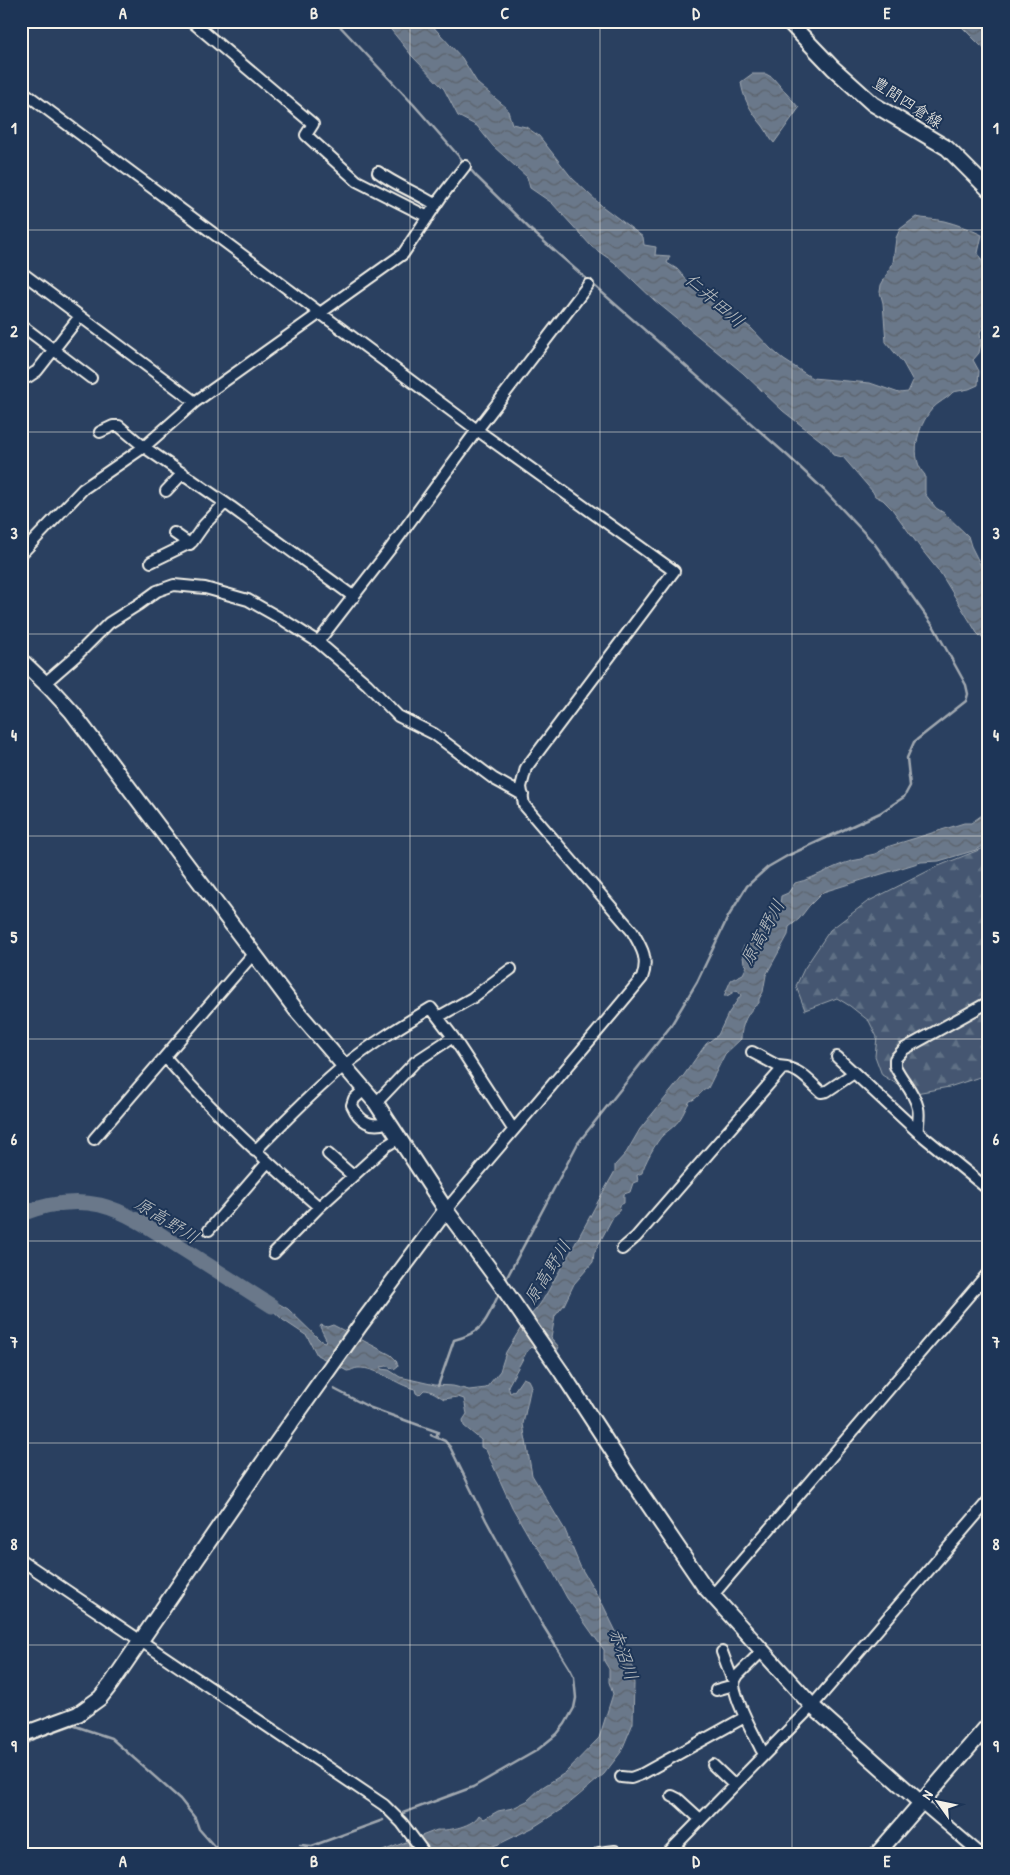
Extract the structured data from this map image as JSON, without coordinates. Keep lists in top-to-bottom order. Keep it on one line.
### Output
{"streets":{"street":["豊間四倉線"]},"water":["仁井田川","原高野川","赤沼川"],"north":"top left","grid":{"columns":["A","B","C","D","E"],"rows":["1","2","3","4","5","6","7","8","9"]}}
